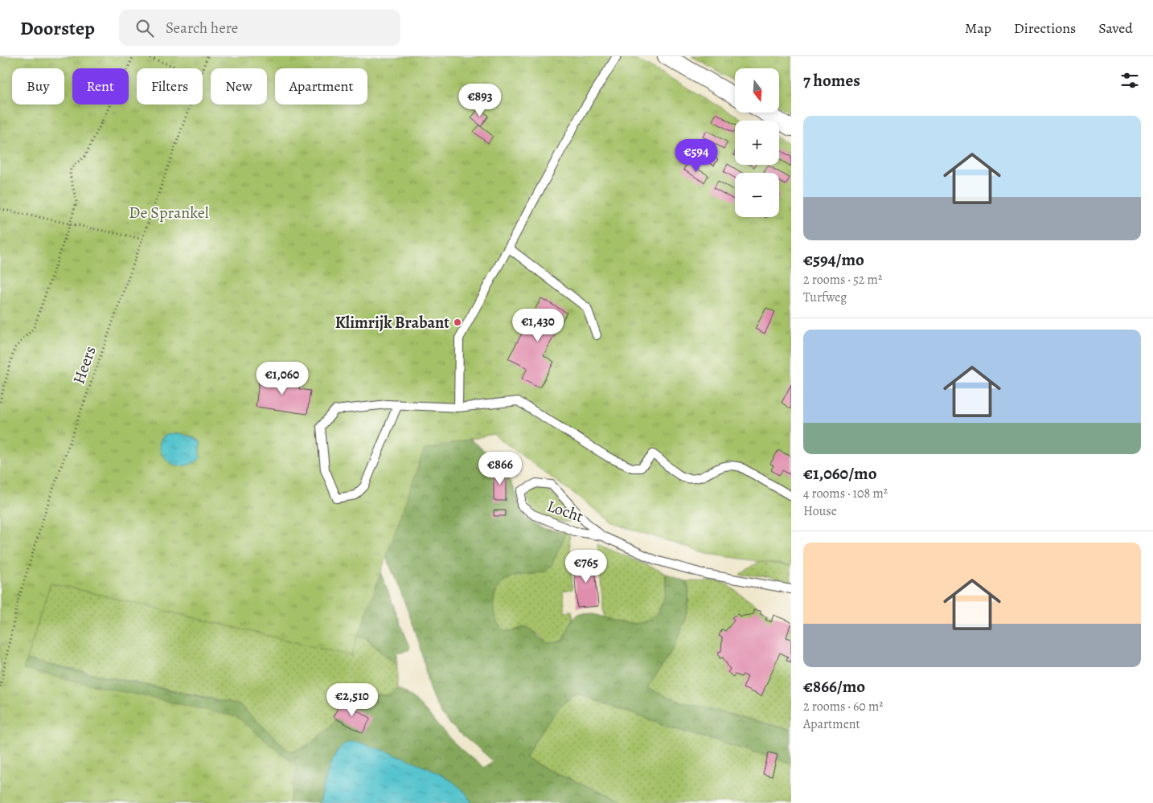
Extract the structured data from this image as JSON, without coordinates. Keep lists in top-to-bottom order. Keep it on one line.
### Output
{"streets":{"lane":["Locht"],"path":["Heers"]},"parks":["De Sprankel"],"places":["Klimrijk Brabant"],"north":"bottom","page":{"header":"Doorstep","search":"Search here","nav":["Map","Directions","Saved"],"heading":"7 homes","map_buttons":["+","−"],"chip":["Buy","Rent","Filters","New","Apartment"],"price":["€893","€594","€1,430","€1,060","€866","€765","€2,510"],"list":[{"name":"€594/mo","note":"2 rooms · 52 m² · Turfweg"},{"name":"€1,060/mo","note":"4 rooms · 108 m² · House"},{"name":"€866/mo","note":"2 rooms · 60 m² · Apartment"}]}}
